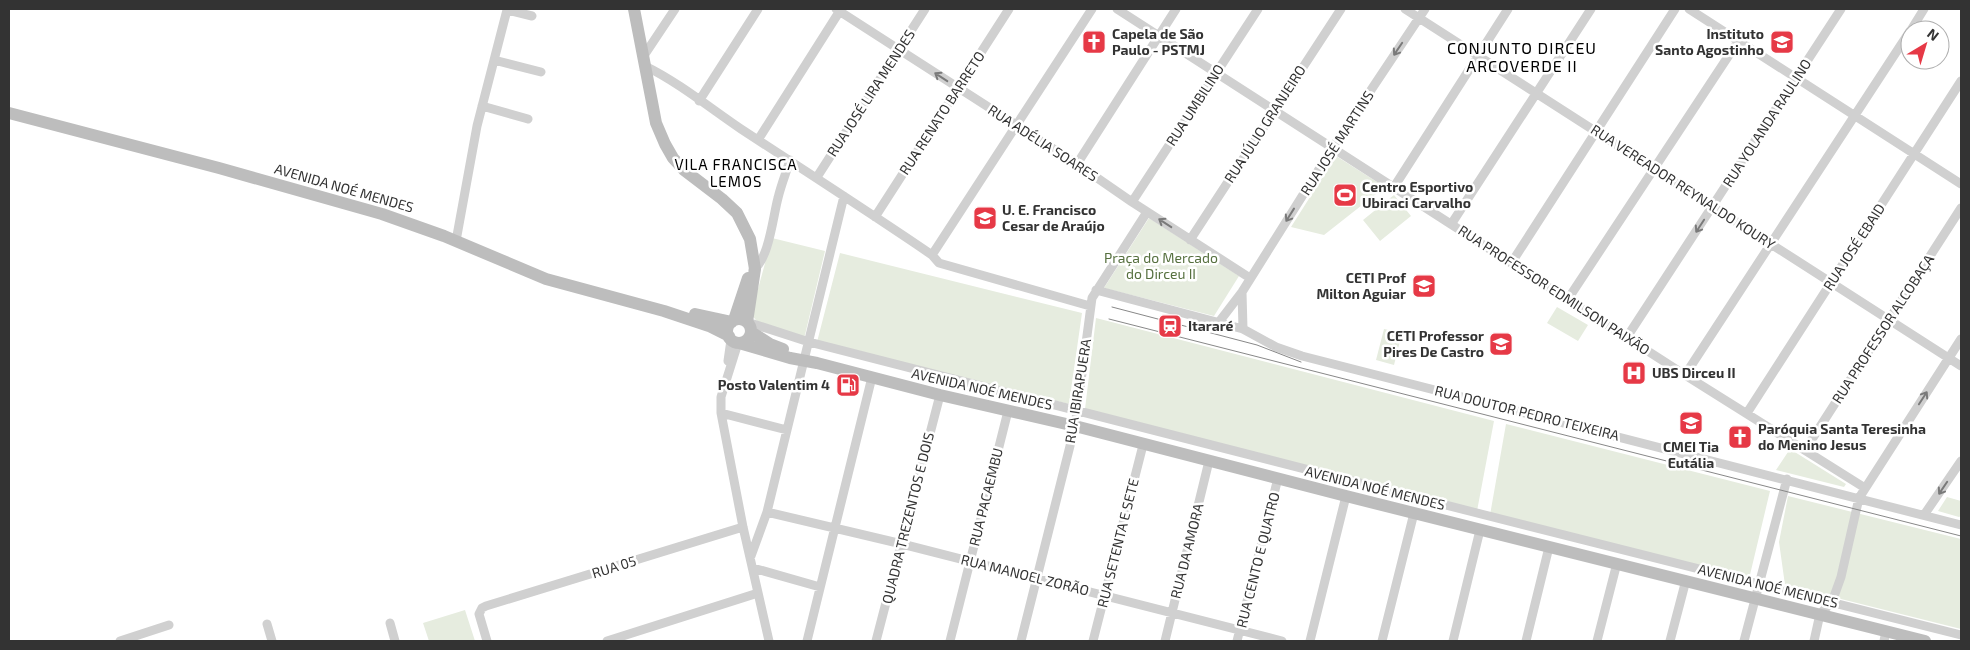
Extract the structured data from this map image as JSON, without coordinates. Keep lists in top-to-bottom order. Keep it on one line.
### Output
{"streets":{"main road":["AVENIDA NOÉ MENDES"],"street":["RUA JOSÉ LIRA MENDES","RUA UMBILINO","RUA RENATO BARRETO","RUA YOLANDA RAULINO","RUA JÚLIO GRANJEIRO","RUA ADÉLIA SOARES","RUA JOSÉ MARTINS","RUA VEREADOR REYNALDO KOURY","RUA JOSÉ EBAID","RUA PROFESSOR EDMILSON PAIXÃO","RUA PROFESSOR ALCOBAÇA","RUA IBIRAPUERA","RUA DOUTOR PEDRO TEIXEIRA","RUA PACAEMBU","QUADRA TREZENTOS E DOIS","RUA SETENTA E SETE","RUA DA AMORA","RUA CENTO E QUATRO","RUA 05","RUA MANOEL ZORÃO"]},"crossings":[["RUA JOSÉ LIRA MENDES","RUA ADÉLIA SOARES"],["RUA UMBILINO","RUA ADÉLIA SOARES"],["RUA UMBILINO","RUA PROFESSOR EDMILSON PAIXÃO"],["RUA RENATO BARRETO","RUA ADÉLIA SOARES"],["RUA YOLANDA RAULINO","RUA VEREADOR REYNALDO KOURY"],["RUA YOLANDA RAULINO","RUA PROFESSOR EDMILSON PAIXÃO"],["RUA JÚLIO GRANJEIRO","RUA ADÉLIA SOARES"],["RUA JÚLIO GRANJEIRO","RUA PROFESSOR EDMILSON PAIXÃO"],["RUA ADÉLIA SOARES","RUA JOSÉ MARTINS"],["RUA ADÉLIA SOARES","RUA IBIRAPUERA"],["RUA JOSÉ MARTINS","RUA VEREADOR REYNALDO KOURY"],["RUA JOSÉ MARTINS","RUA PROFESSOR EDMILSON PAIXÃO"],["RUA JOSÉ MARTINS","RUA DOUTOR PEDRO TEIXEIRA"],["RUA VEREADOR REYNALDO KOURY","RUA JOSÉ EBAID"],["RUA VEREADOR REYNALDO KOURY","RUA PROFESSOR ALCOBAÇA"],["AVENIDA NOÉ MENDES","RUA IBIRAPUERA"],["AVENIDA NOÉ MENDES","RUA PACAEMBU"],["AVENIDA NOÉ MENDES","QUADRA TREZENTOS E DOIS"],["AVENIDA NOÉ MENDES","RUA SETENTA E SETE"],["AVENIDA NOÉ MENDES","RUA DA AMORA"],["AVENIDA NOÉ MENDES","RUA CENTO E QUATRO"],["RUA JOSÉ EBAID","RUA PROFESSOR EDMILSON PAIXÃO"],["RUA PROFESSOR EDMILSON PAIXÃO","RUA PROFESSOR ALCOBAÇA"],["RUA IBIRAPUERA","RUA DOUTOR PEDRO TEIXEIRA"],["RUA IBIRAPUERA","RUA MANOEL ZORÃO"],["RUA PACAEMBU","RUA MANOEL ZORÃO"],["QUADRA TREZENTOS E DOIS","RUA MANOEL ZORÃO"],["RUA SETENTA E SETE","RUA MANOEL ZORÃO"],["RUA DA AMORA","RUA MANOEL ZORÃO"],["RUA CENTO E QUATRO","RUA MANOEL ZORÃO"]],"districts":["CONJUNTO DIRCEU ARCOVERDE II","VILA FRANCISCA LEMOS"],"parks":["Praça do Mercado do Dirceu II"],"places":{"church":["Capela de São Paulo - PSTMJ","Paróquia Santa Teresinha do Menino Jesus"],"school or university":["Instituto Santo Agostinho","U. E. Francisco Cesar de Araújo","CETI Prof Milton Aguiar","CETI Professor Pires De Castro","CMEI Tia Eutália"],"sports":["Centro Esportivo Ubiraci Carvalho"],"station":["Itararé"],"hospital":["UBS Dirceu II"],"fuel station":["Posto Valentim 4"]},"north":"top right"}
